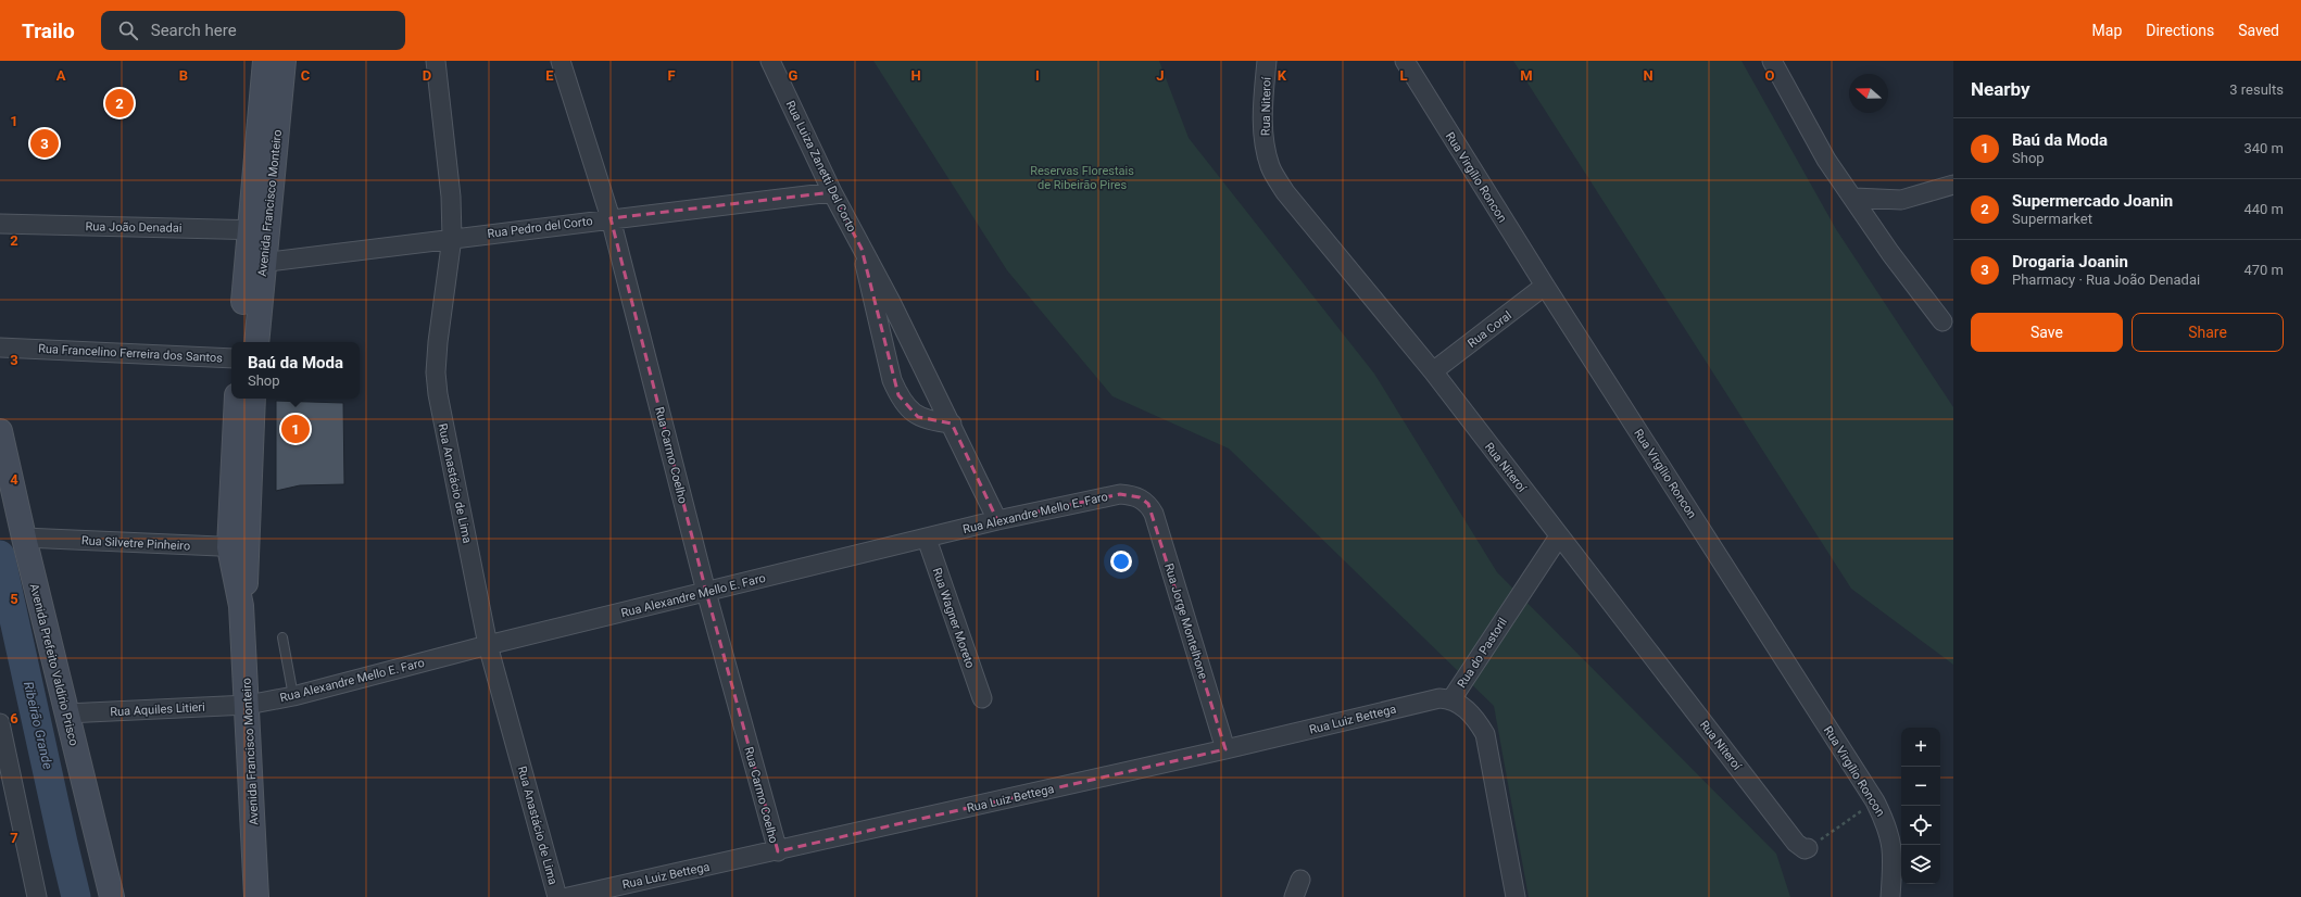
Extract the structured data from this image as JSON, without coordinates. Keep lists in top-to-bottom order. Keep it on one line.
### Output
{"streets":{"main road":["Avenida Francisco Monteiro","Avenida Prefeito Valdírio Prisco"],"street":["Rua Niteroí","Rua Luiza Zanetti Del Corto","Rua Virgílio Roncon","Rua João Denadai","Rua Pedro del Corto","Rua Coral","Rua Francelino Ferreira dos Santos","Rua Carmo Coelho","Rua Anastácio de Lima","Rua Alexandre Mello E. Faro","Rua Silvetre Pinheiro","Rua Wagner Moreto","Rua Jorge Montelhone","Rua do Pastoril","Rua Aquiles Litieri","Rua Luiz Bettega"]},"crossings":[["Rua Niteroí","Rua Coral"],["Rua Niteroí","Rua do Pastoril"],["Rua Luiza Zanetti Del Corto","Rua Pedro del Corto"],["Rua Luiza Zanetti Del Corto","Rua Alexandre Mello E. Faro"],["Rua Virgílio Roncon","Rua Coral"],["Avenida Francisco Monteiro","Rua João Denadai"],["Avenida Francisco Monteiro","Rua Pedro del Corto"],["Avenida Francisco Monteiro","Rua Alexandre Mello E. Faro"],["Avenida Francisco Monteiro","Rua Silvetre Pinheiro"],["Avenida Francisco Monteiro","Rua Aquiles Litieri"],["Rua Pedro del Corto","Rua Carmo Coelho"],["Rua Pedro del Corto","Rua Anastácio de Lima"],["Rua Carmo Coelho","Rua Alexandre Mello E. Faro"],["Rua Carmo Coelho","Rua Luiz Bettega"],["Rua Anastácio de Lima","Rua Alexandre Mello E. Faro"],["Rua Alexandre Mello E. Faro","Rua Wagner Moreto"],["Rua Alexandre Mello E. Faro","Rua Jorge Montelhone"],["Rua Alexandre Mello E. Faro","Rua Aquiles Litieri"],["Rua Silvetre Pinheiro","Avenida Prefeito Valdírio Prisco"],["Rua Jorge Montelhone","Rua Luiz Bettega"],["Rua do Pastoril","Rua Luiz Bettega"],["Avenida Prefeito Valdírio Prisco","Rua Aquiles Litieri"]],"water":["Ribeirão Grande"],"parks":["Reservas Florestais de Ribeirão Pires"],"north":"left","page":{"header":"Trailo","search":"Search here","nav":["Map","Directions","Saved"],"heading":["Nearby","3 results"],"pins":["2","3","1"],"list":[{"mark":"1","name":"Baú da Moda","note":"Shop","value":"340 m"},{"mark":"2","name":"Supermercado Joanin","note":"Supermarket","value":"440 m"},{"mark":"3","name":"Drogaria Joanin","note":"Pharmacy · Rua João Denadai","value":"470 m"}],"buttons":["Save","Share"],"popup":["Baú da Moda","Shop"],"map_buttons":["+","−"]},"grid":{"columns":["A","B","C","D","E","F","G","H","I","J","K","L","M","N","O"],"rows":["1","2","3","4","5","6","7"]}}
